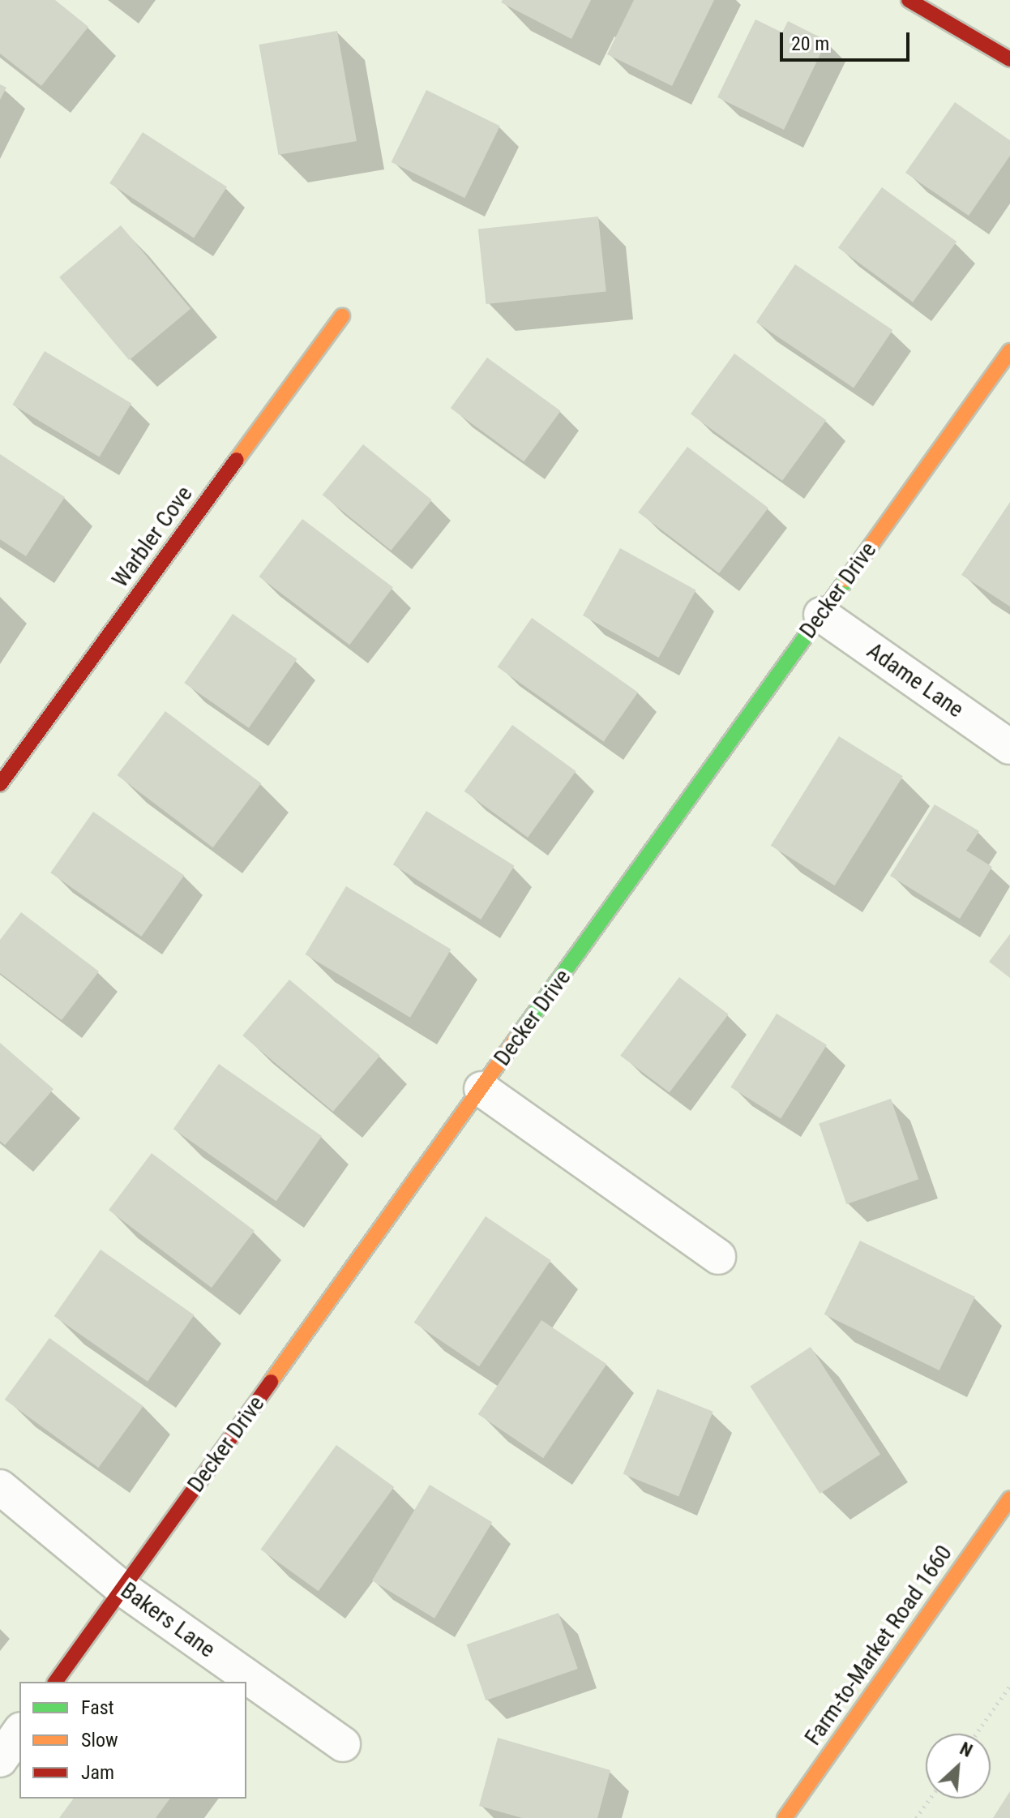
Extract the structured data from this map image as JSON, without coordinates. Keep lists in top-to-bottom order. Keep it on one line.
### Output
{"streets":{"street":["Warbler Cove","Decker Drive","Adame Lane","Bakers Lane","Farm-to-Market Road 1660"]},"crossings":[["Decker Drive","Adame Lane"],["Decker Drive","Bakers Lane"]],"legend":["Fast","Slow","Jam"],"scale_bar":"20 m","north":"top right"}
